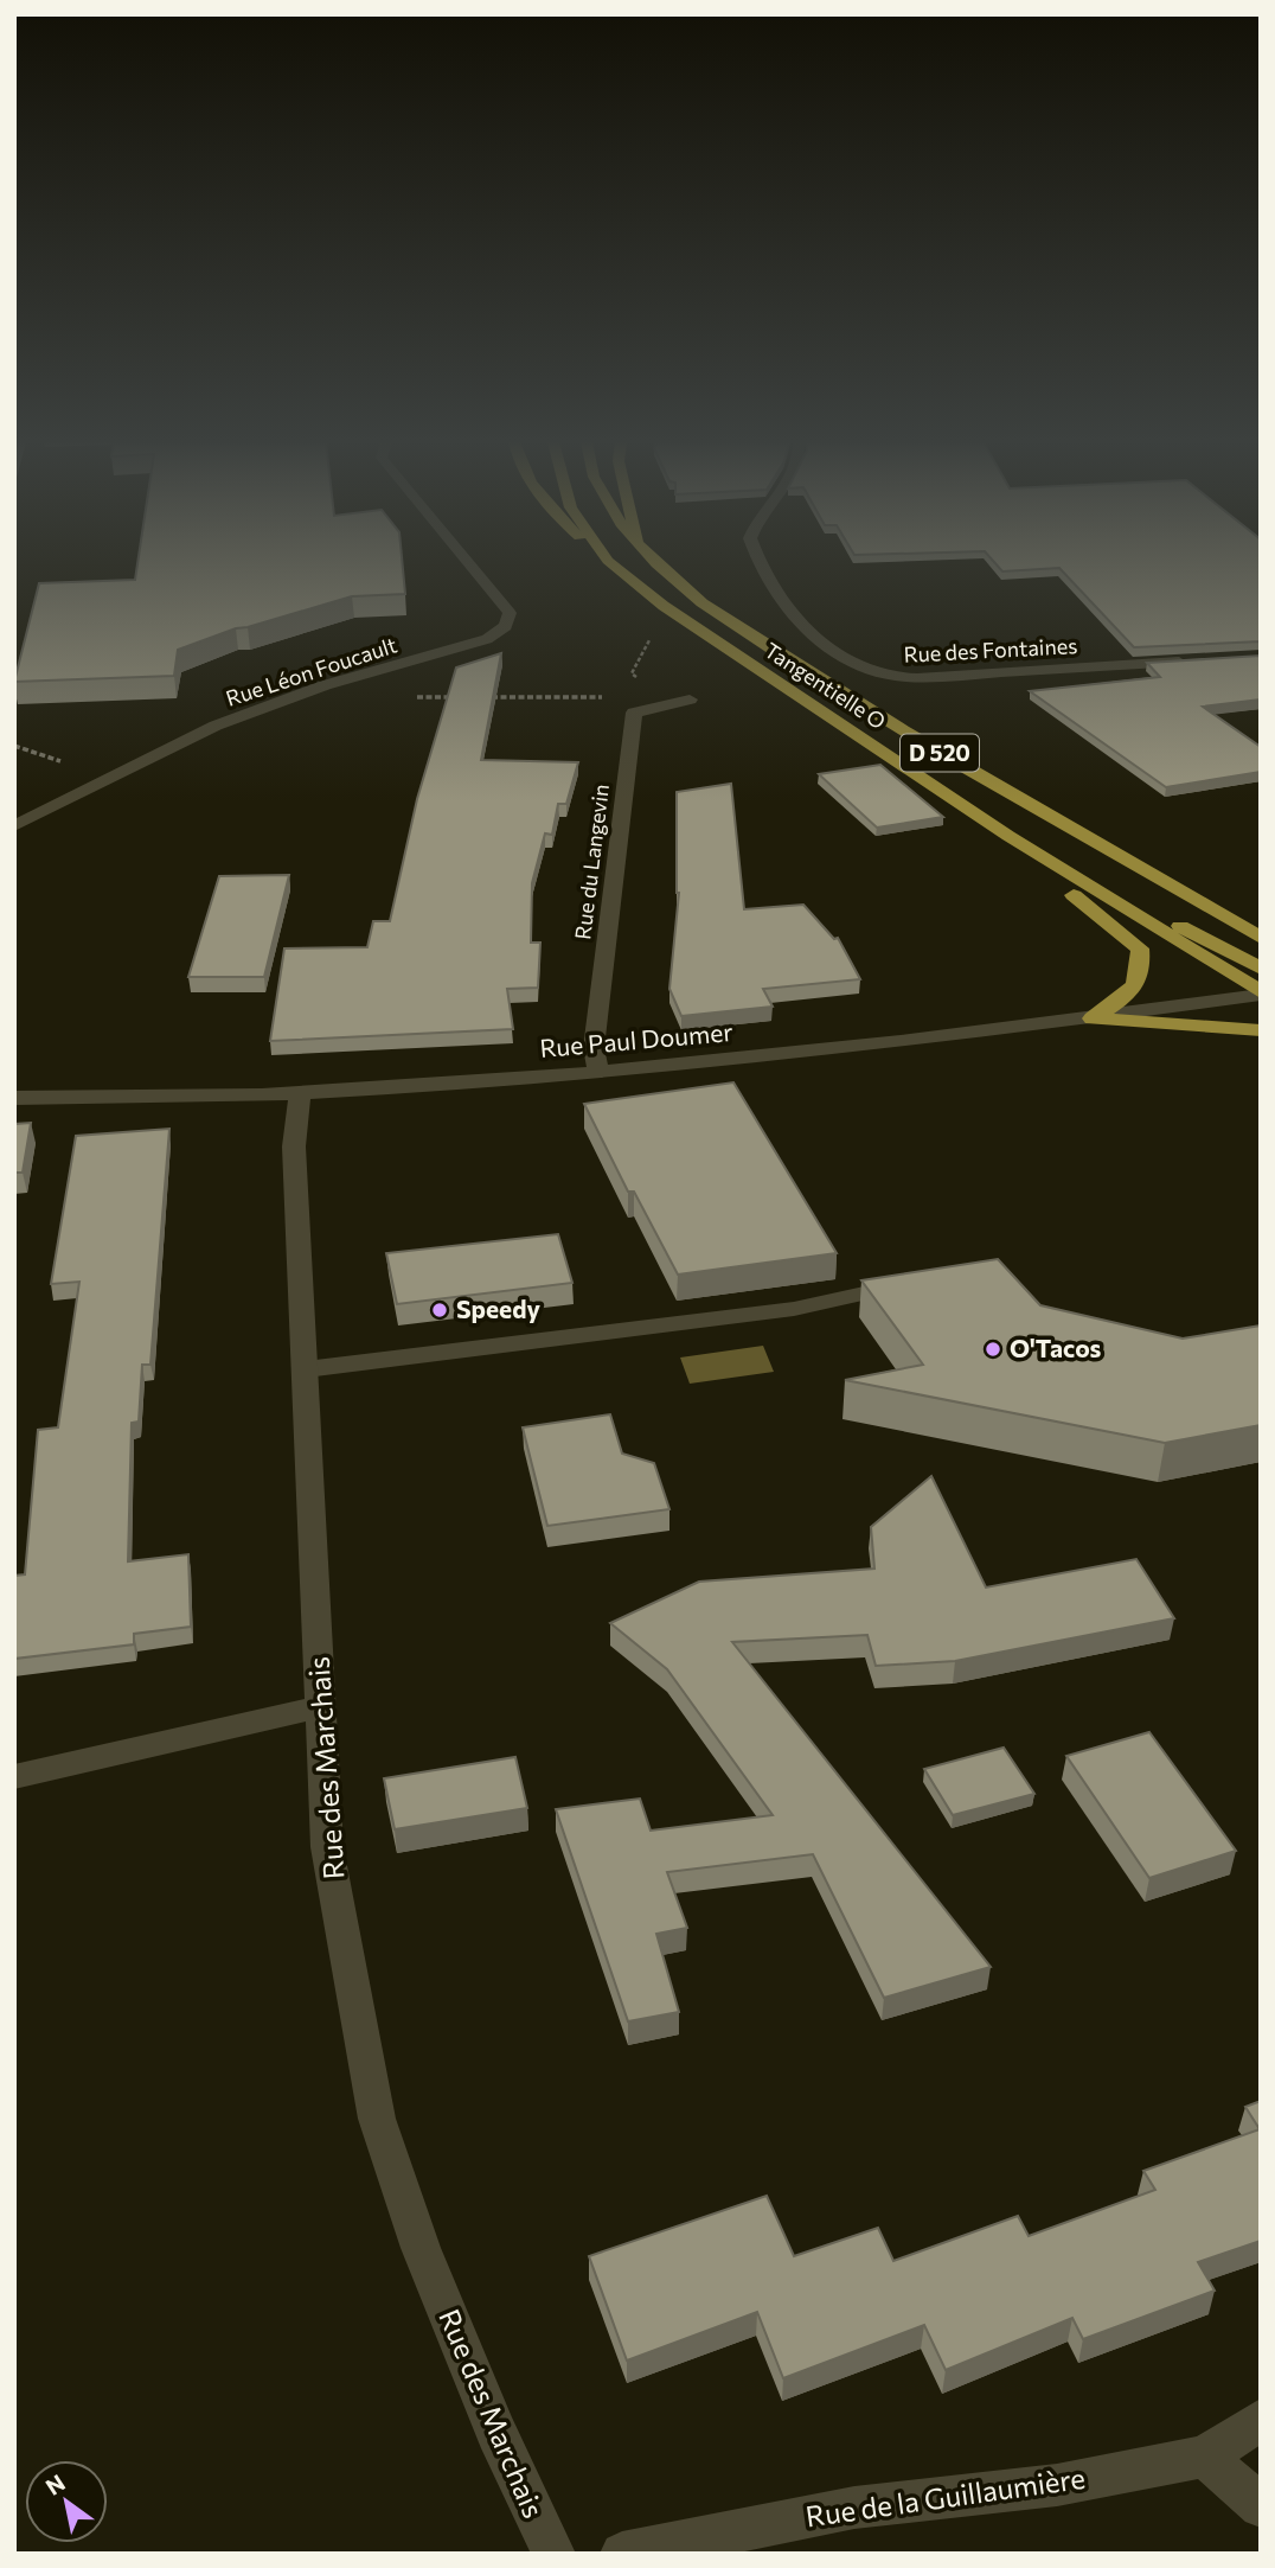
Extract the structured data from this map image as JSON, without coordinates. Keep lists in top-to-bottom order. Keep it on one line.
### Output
{"streets":{"main road":["Tangentielle O","D 520"],"street":["Rue des Fontaines","Rue Léon Foucault","Rue du Langevin","Rue Paul Doumer","Rue des Marchais","Rue de la Guillaumière"]},"crossings":[["Tangentielle O","D 520"],["Tangentielle O","Rue Paul Doumer"],["D 520","Rue Paul Doumer"],["Rue du Langevin","Rue Paul Doumer"],["Rue Paul Doumer","Rue des Marchais"]],"places":["Speedy","O'Tacos"],"north":"top left"}
